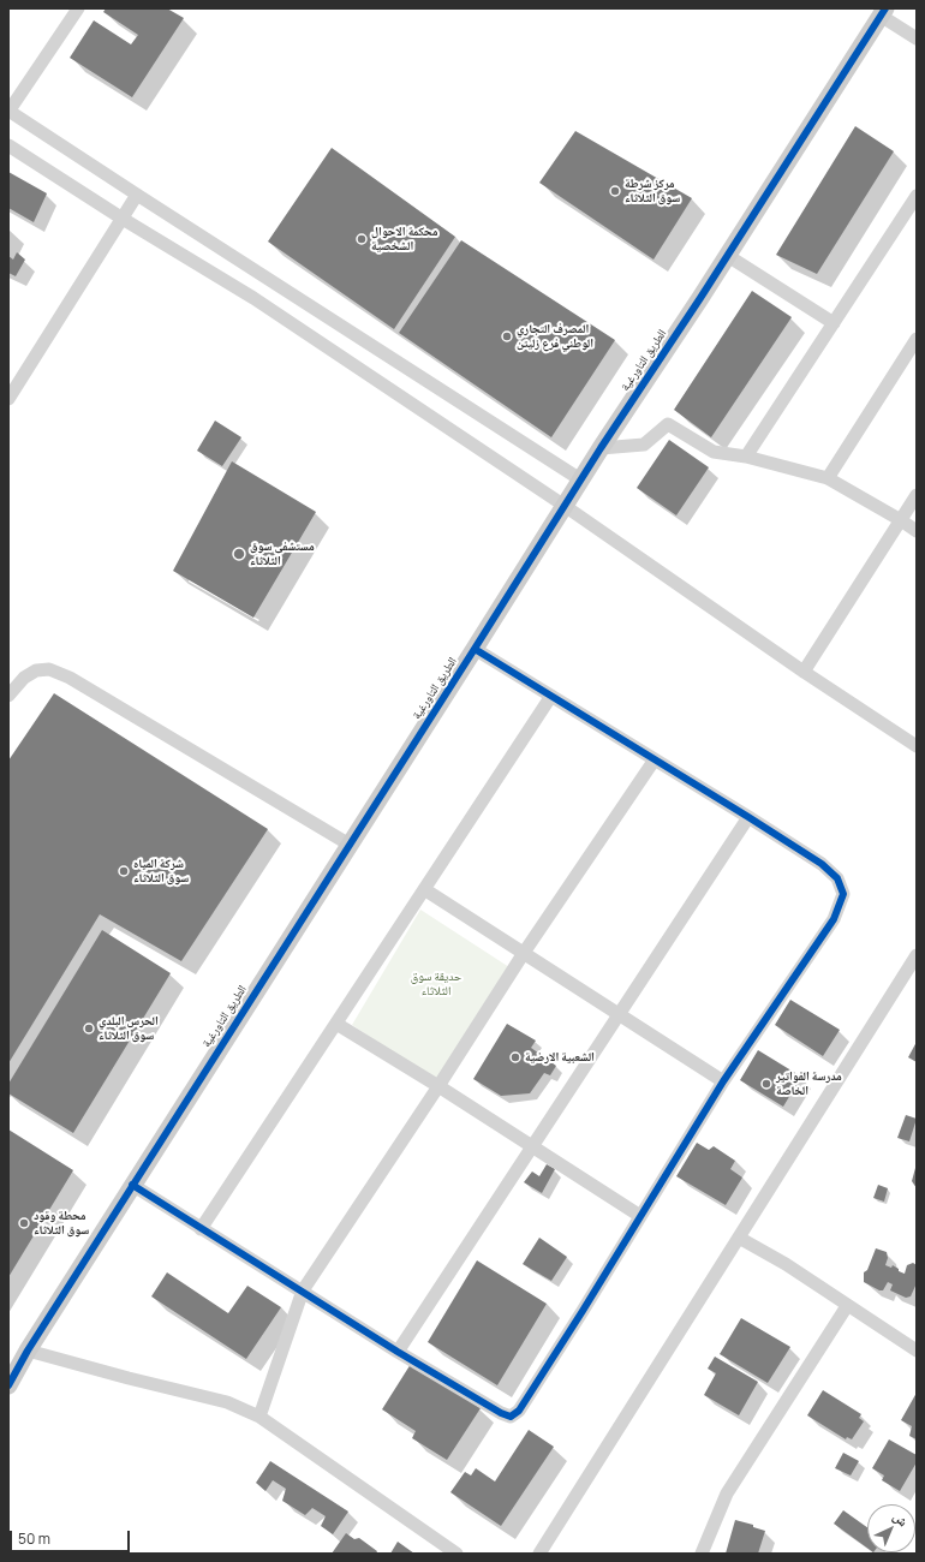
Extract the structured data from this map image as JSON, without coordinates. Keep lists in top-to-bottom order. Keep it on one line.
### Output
{"streets":{"street":["الطريق التاورغية"]},"parks":["حديقة سوق الثلاثاء"],"places":["مركز شرطة سوق الثلاثاء","محكمة الاحوال الشخصية","المصرف التجاري الوطني فرع زليتن","مستشفى سوق الثلاثاء","شركة المياه سوق الثلاثاء","الحرس البلدي سوق الثلاثاء","الشعبية الارضية","مدرسة الفواتير الخاصة","محطة وقود سوق الثلاثاء"],"scale_bar":"50 m","north":"top right"}
